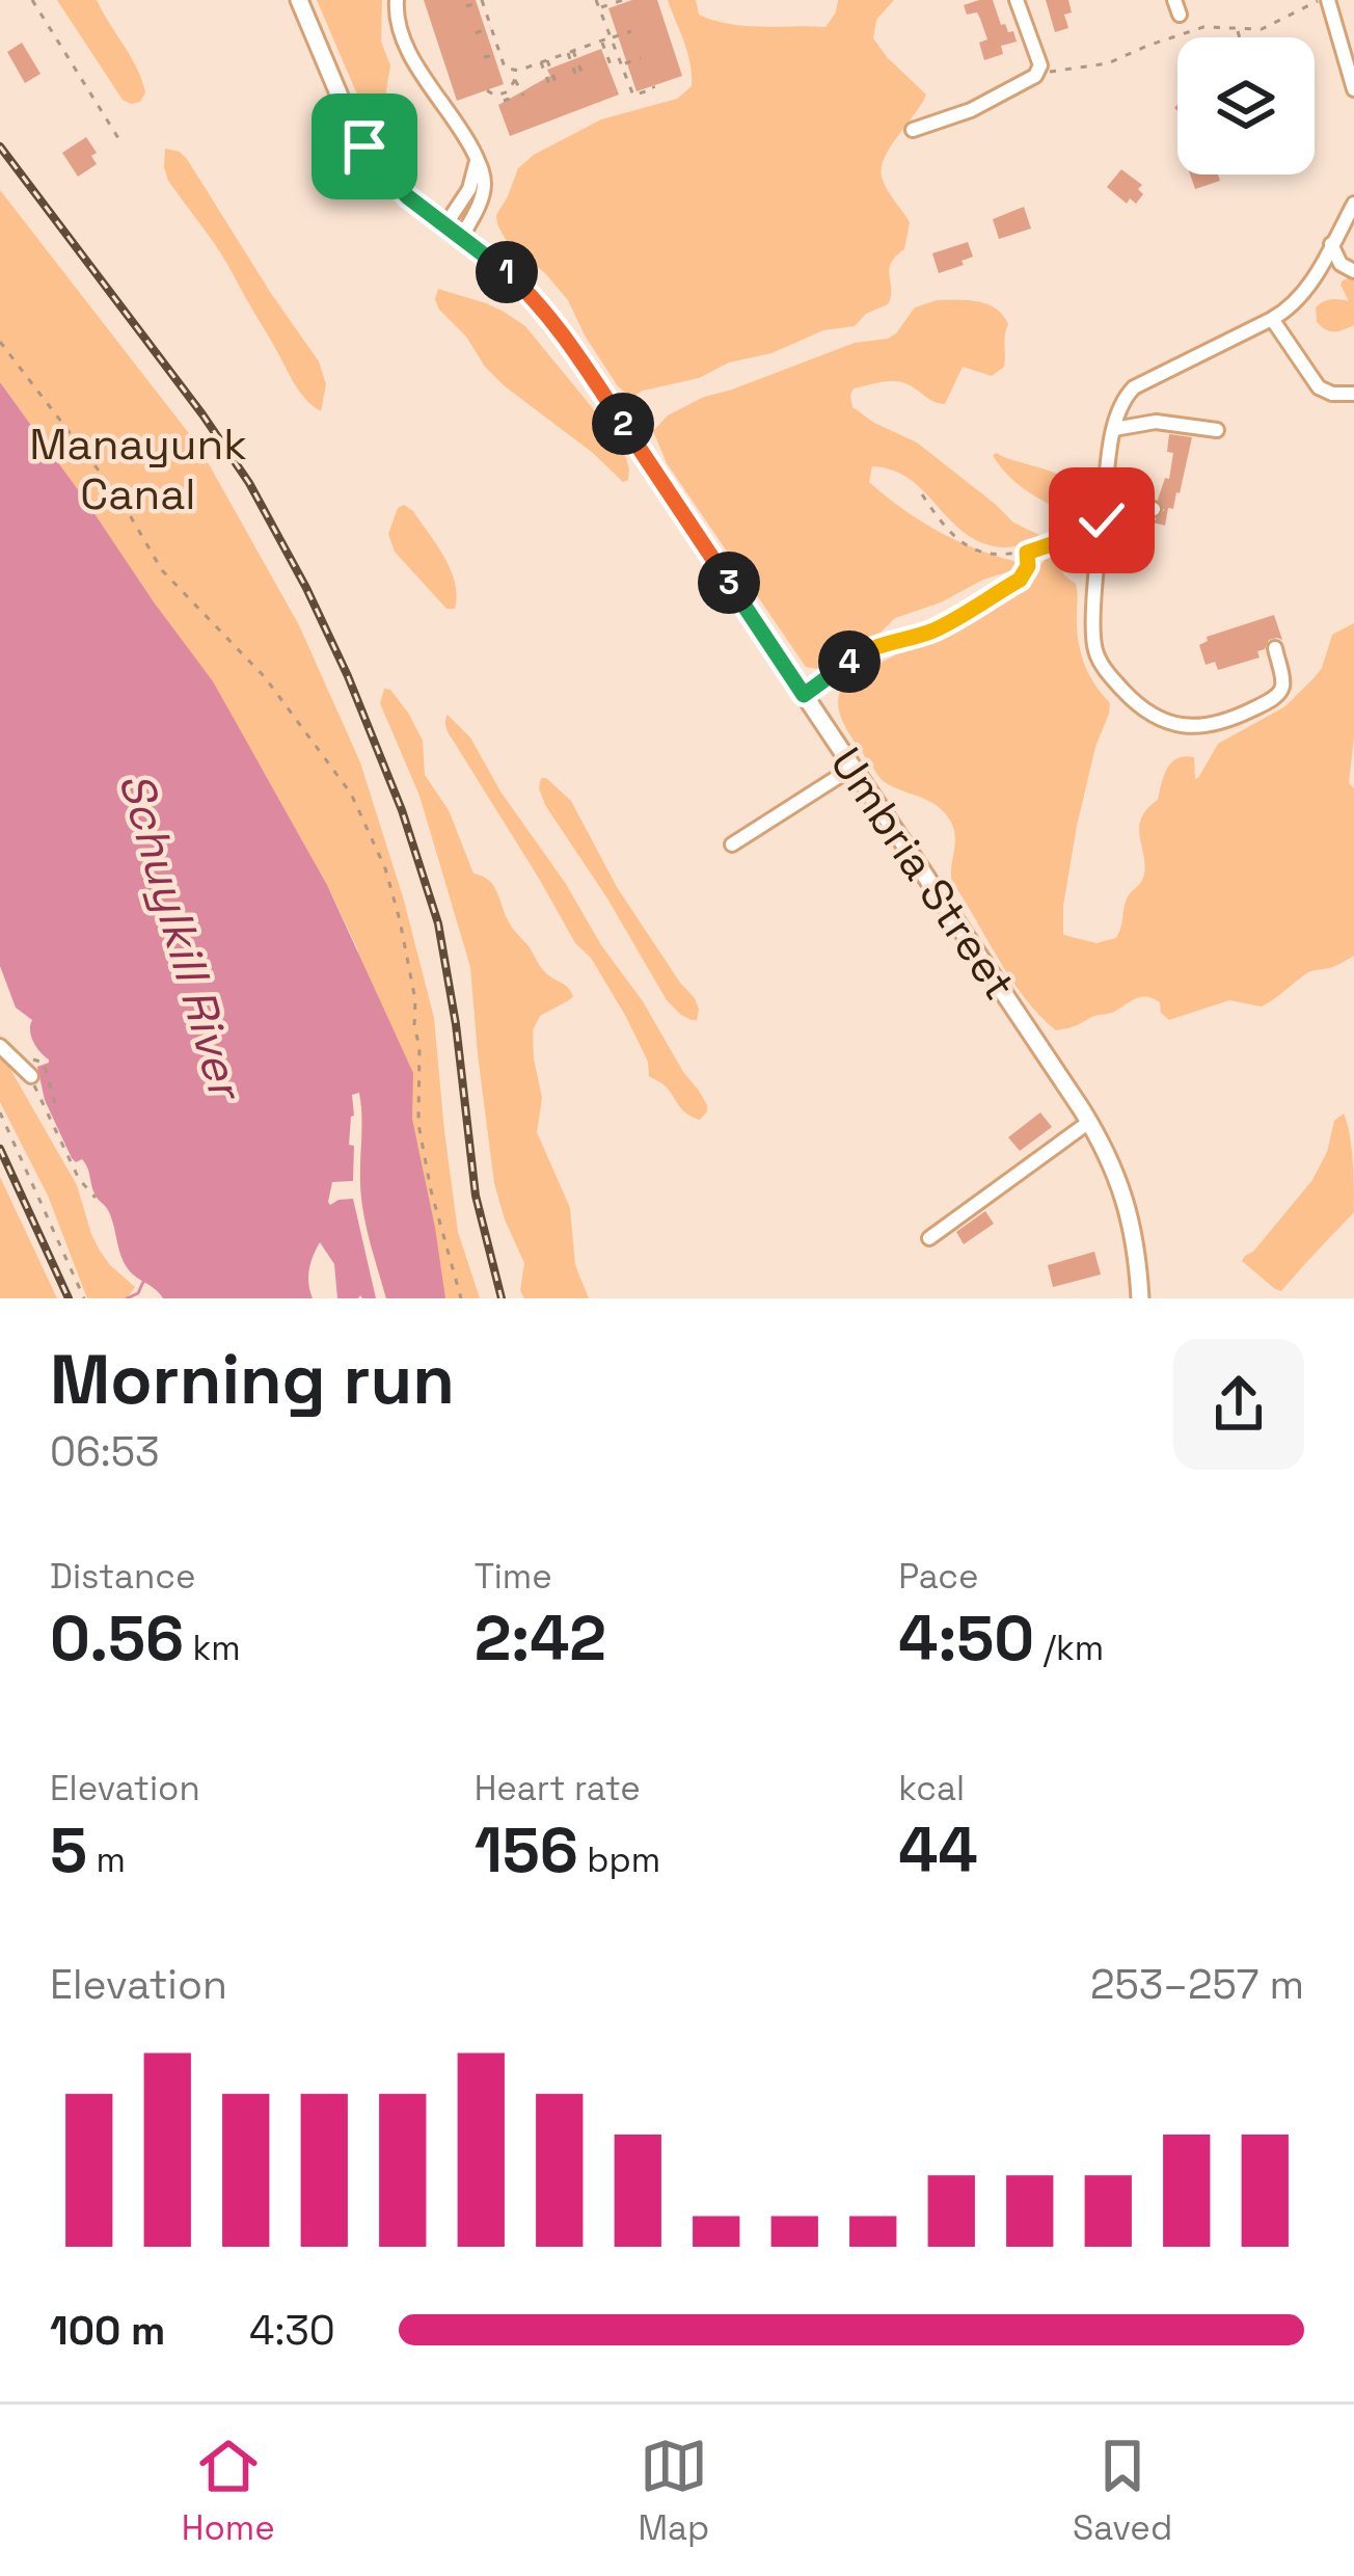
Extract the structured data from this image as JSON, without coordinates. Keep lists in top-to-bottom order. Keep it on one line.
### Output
{"streets":{"main road":["Umbria Street"]},"water":["Schuylkill River"],"parks":["Manayunk Canal"],"page":{"pins":["1","2","3","4"],"heading":["Morning run","06:53"],"stats":[["Distance","0.56 km"],["Time","2:42"],["Pace","4:50 /km"],["Elevation","5 m"],["Heart rate","156 bpm"],["kcal","44"]],"chart":["Elevation","253–257 m"],"list":[{"name":"100 m","note":"4:30"}],"tabs":["Home","Map","Saved"]}}
